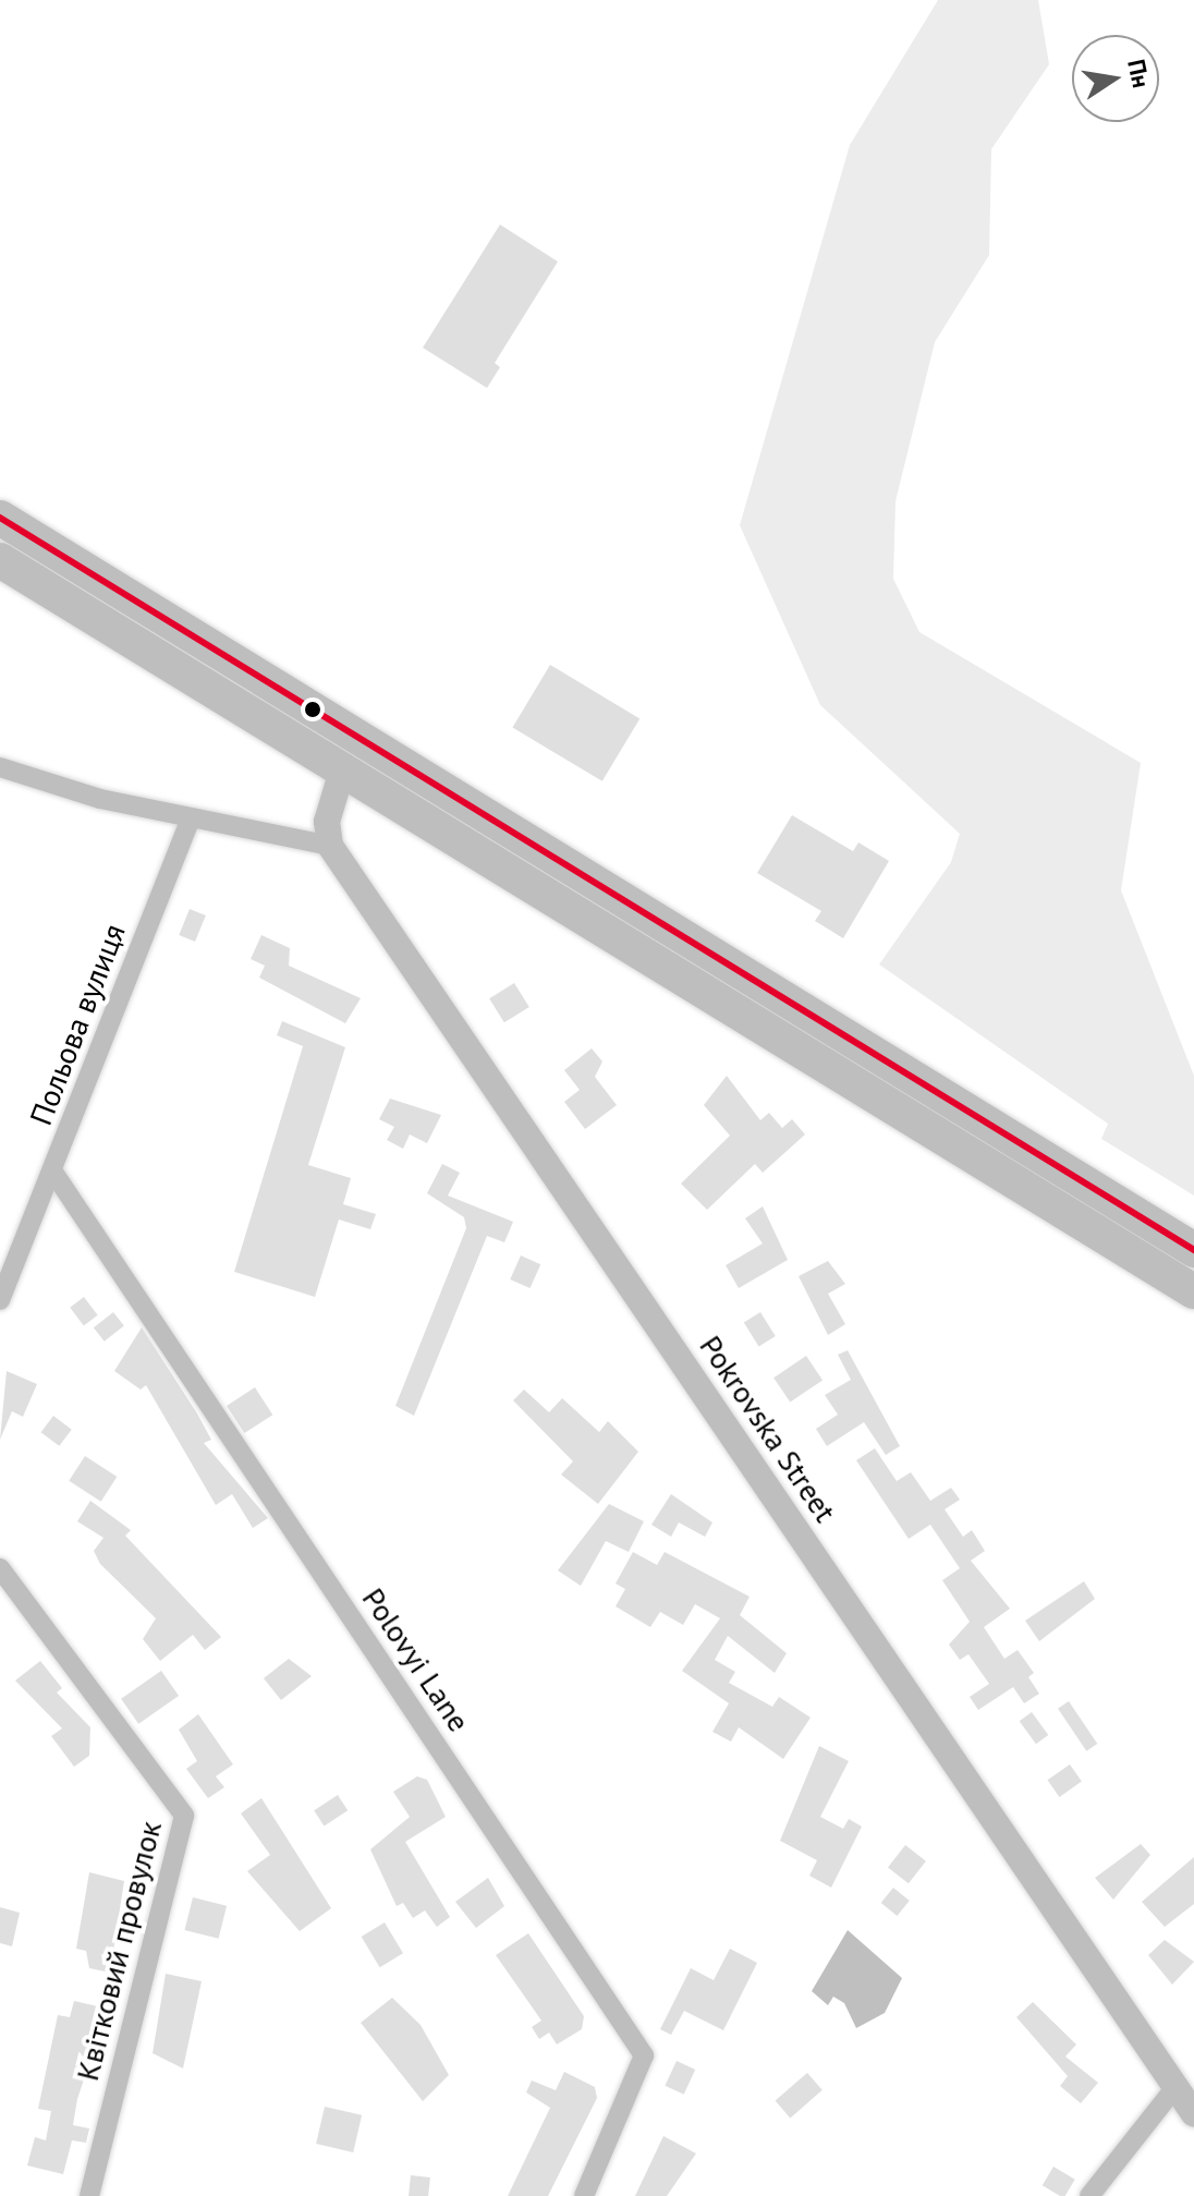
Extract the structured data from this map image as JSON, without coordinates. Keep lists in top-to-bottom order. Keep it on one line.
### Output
{"streets":{"street":["Польова вулиця","Pokrovska Street","Polovyi Lane","Квітковий провулок"]},"crossings":[["Польова вулиця","Polovyi Lane"]],"north":"right"}
